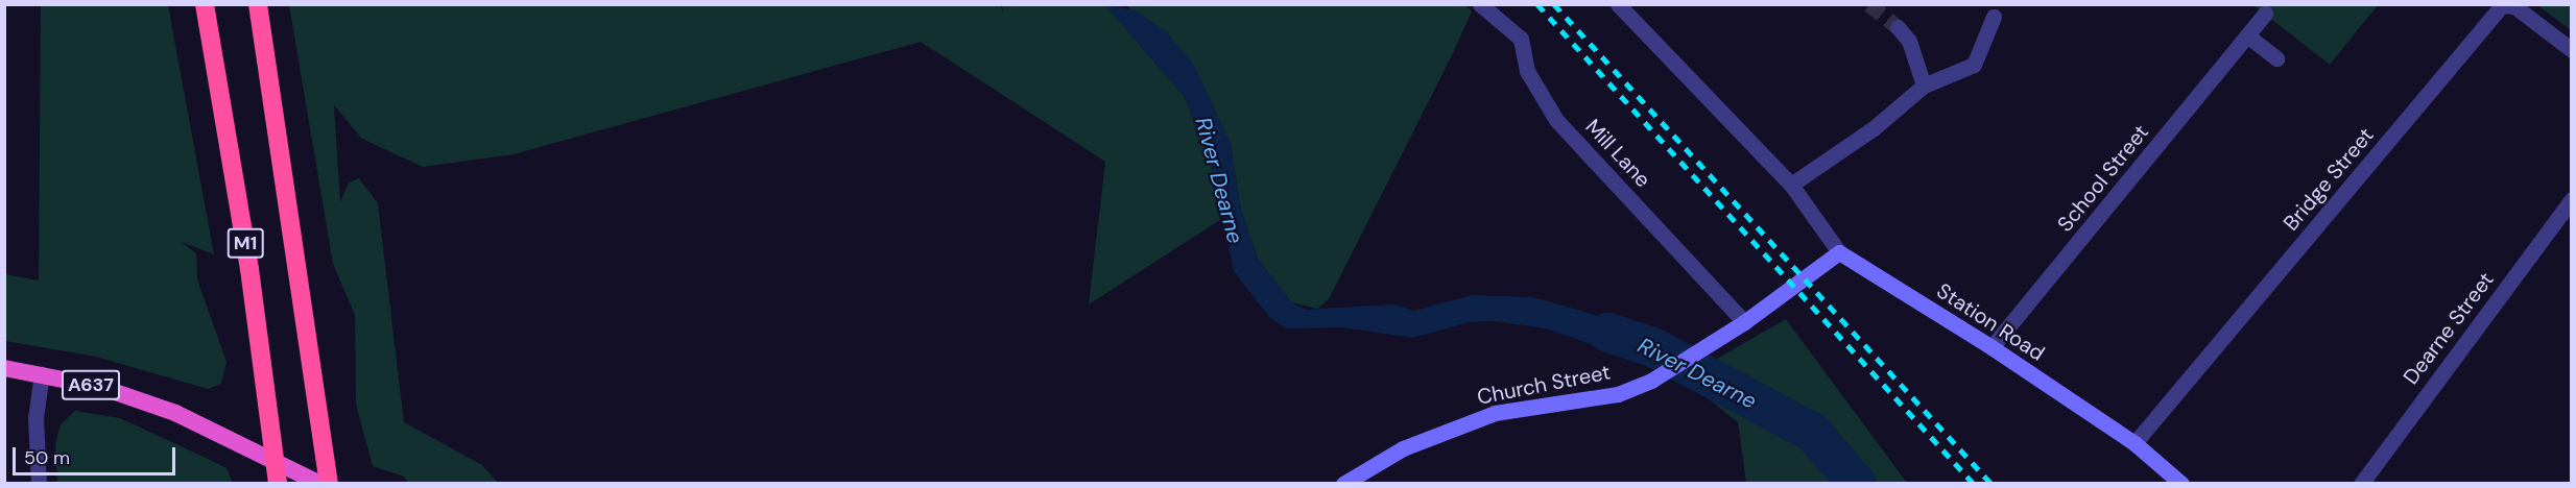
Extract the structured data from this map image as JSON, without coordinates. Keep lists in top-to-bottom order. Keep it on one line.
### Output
{"streets":{"highway":["M1","A637"],"main road":["Station Road","Church Street"],"street":["Mill Lane","School Street","Bridge Street","Dearne Street"]},"crossings":[["Mill Lane","Church Street"],["School Street","Station Road"],["Bridge Street","Station Road"],["Station Road","Church Street"]],"water":["River Dearne"],"scale_bar":"50 m"}
